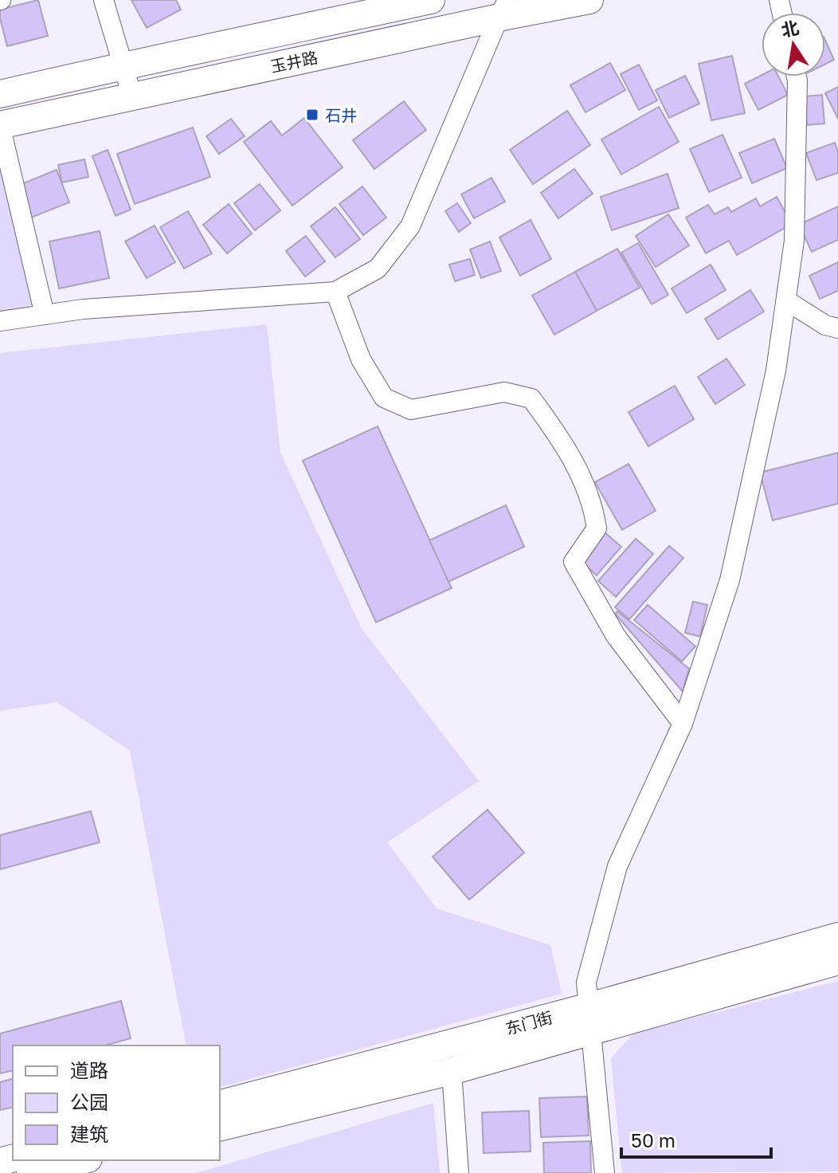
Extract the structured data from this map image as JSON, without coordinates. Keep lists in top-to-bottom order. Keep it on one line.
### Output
{"streets":{"street":["玉井路","东门街"]},"places":{"transit":["石井"]},"legend":["道路","公园","建筑"],"scale_bar":"50 m","north":"top"}
